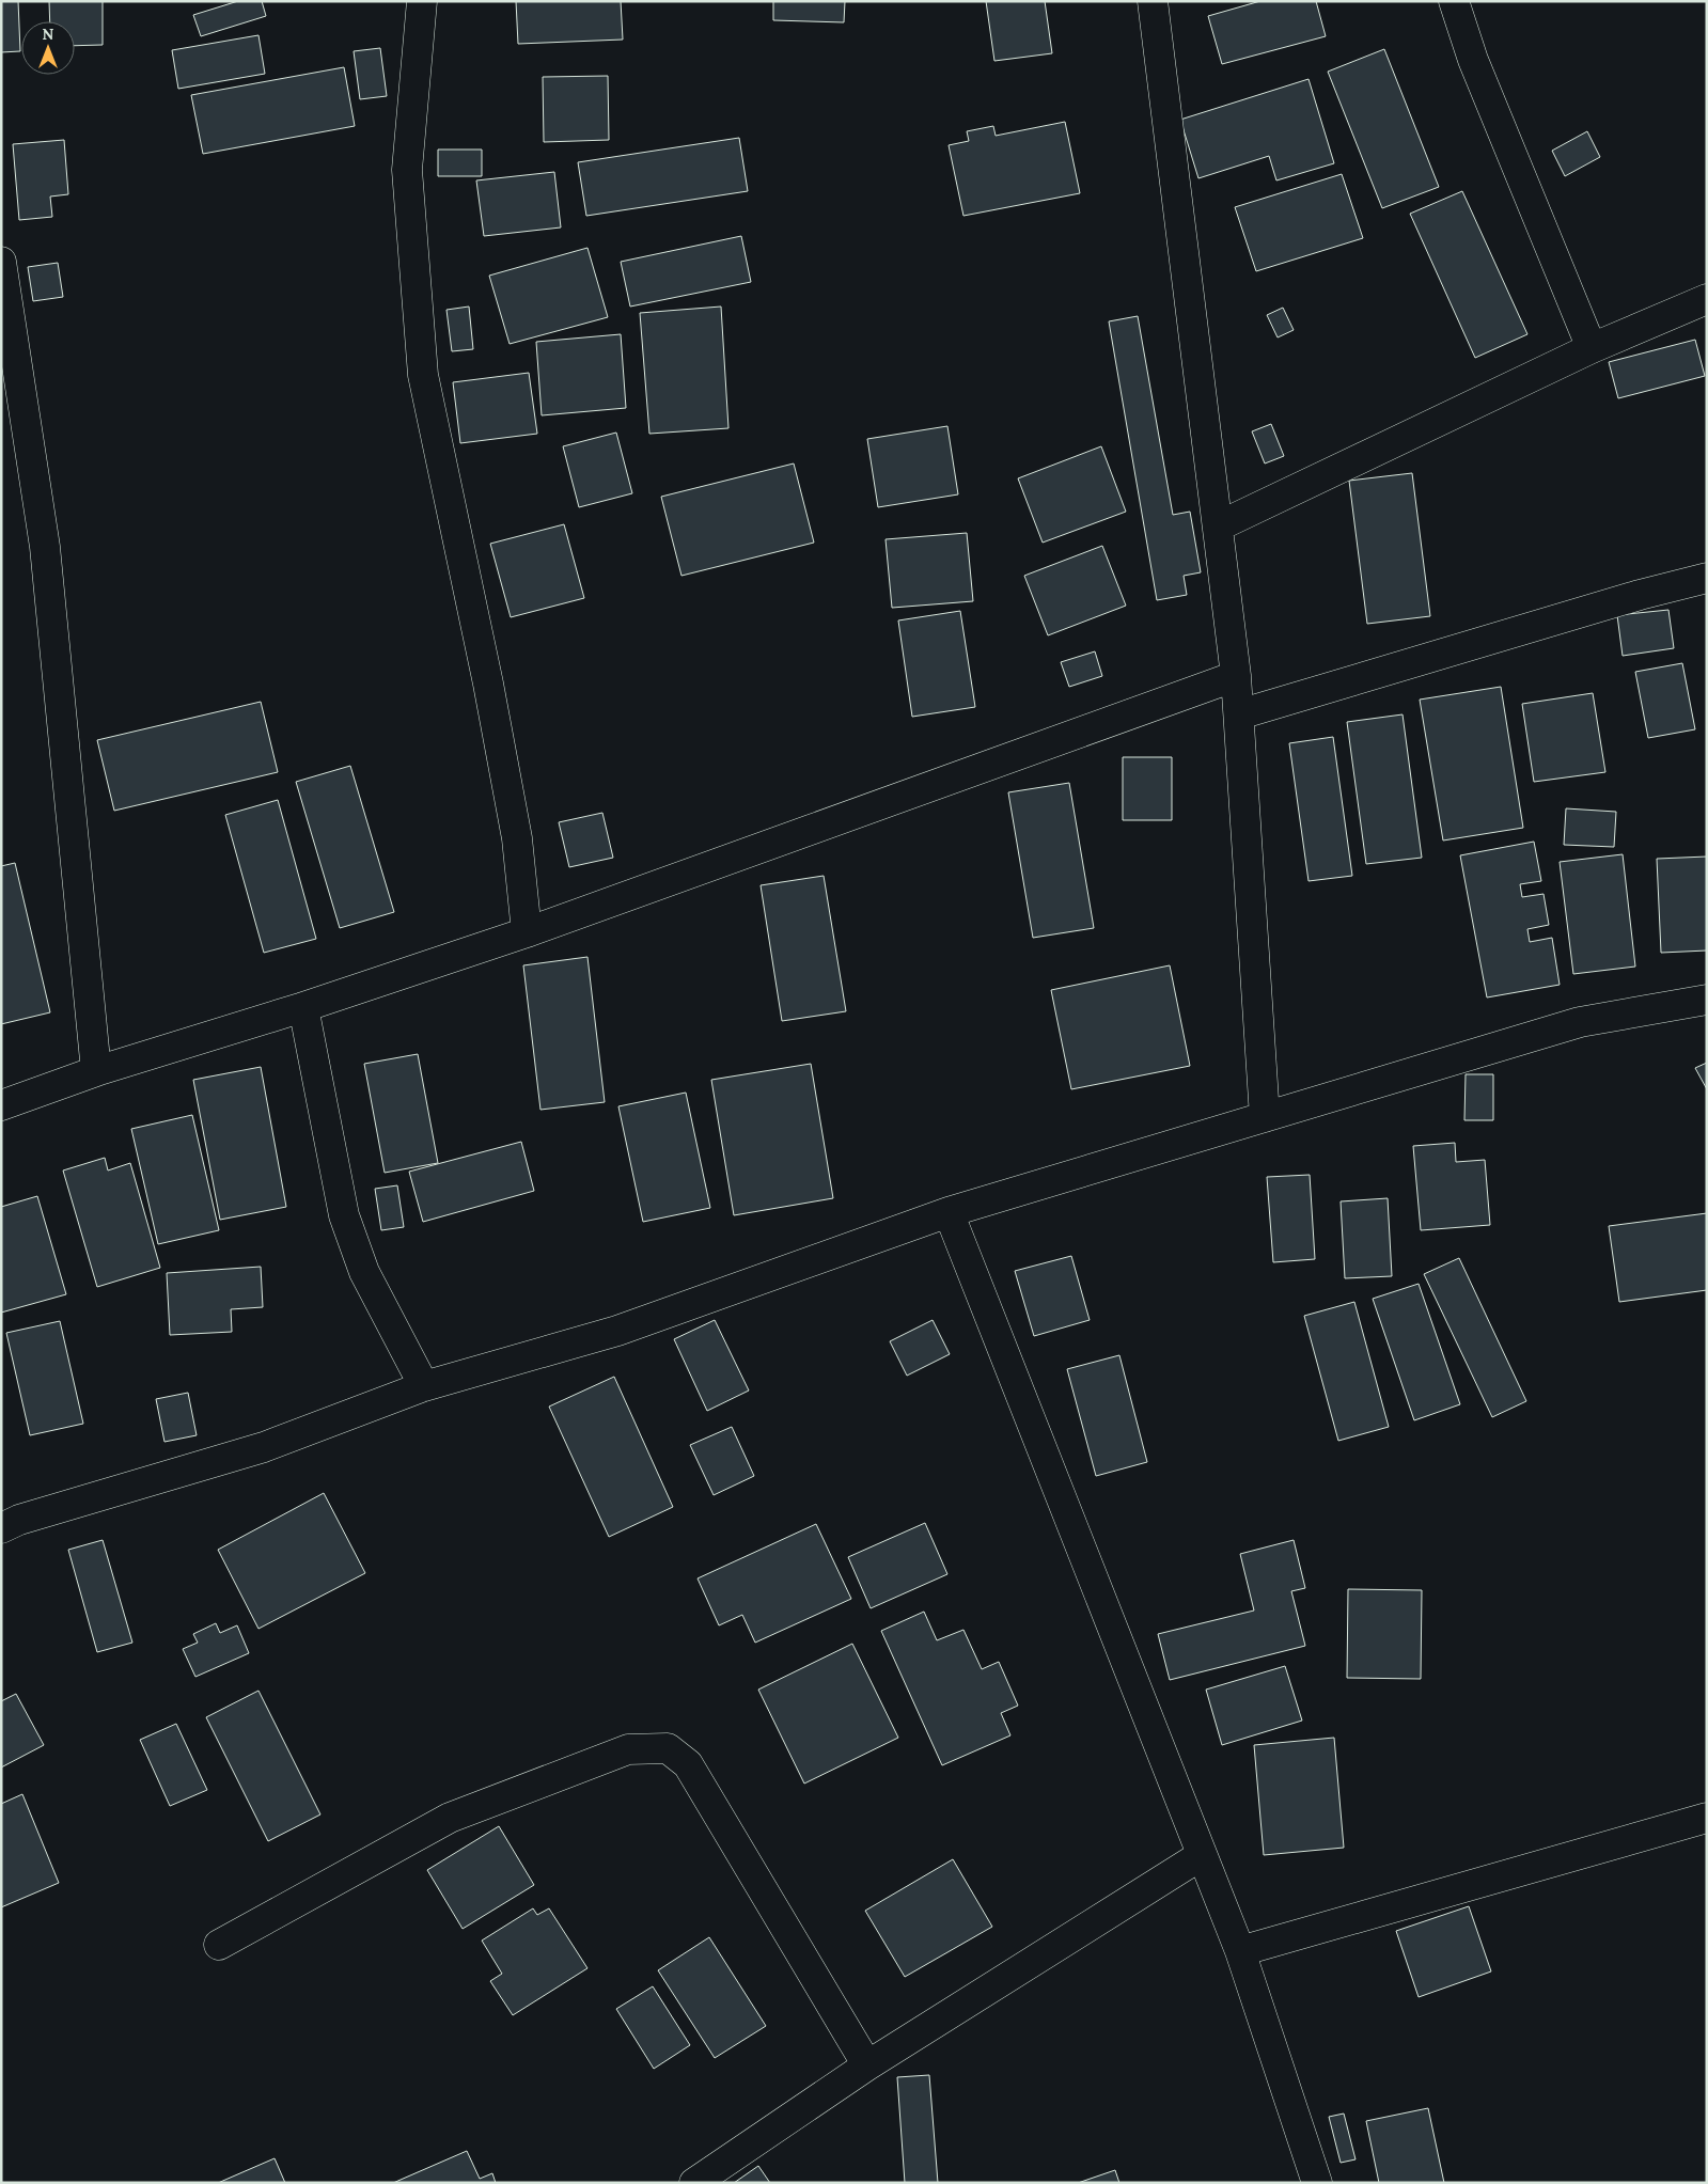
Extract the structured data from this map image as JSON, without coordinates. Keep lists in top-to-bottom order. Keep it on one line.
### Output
{"north":"top"}
